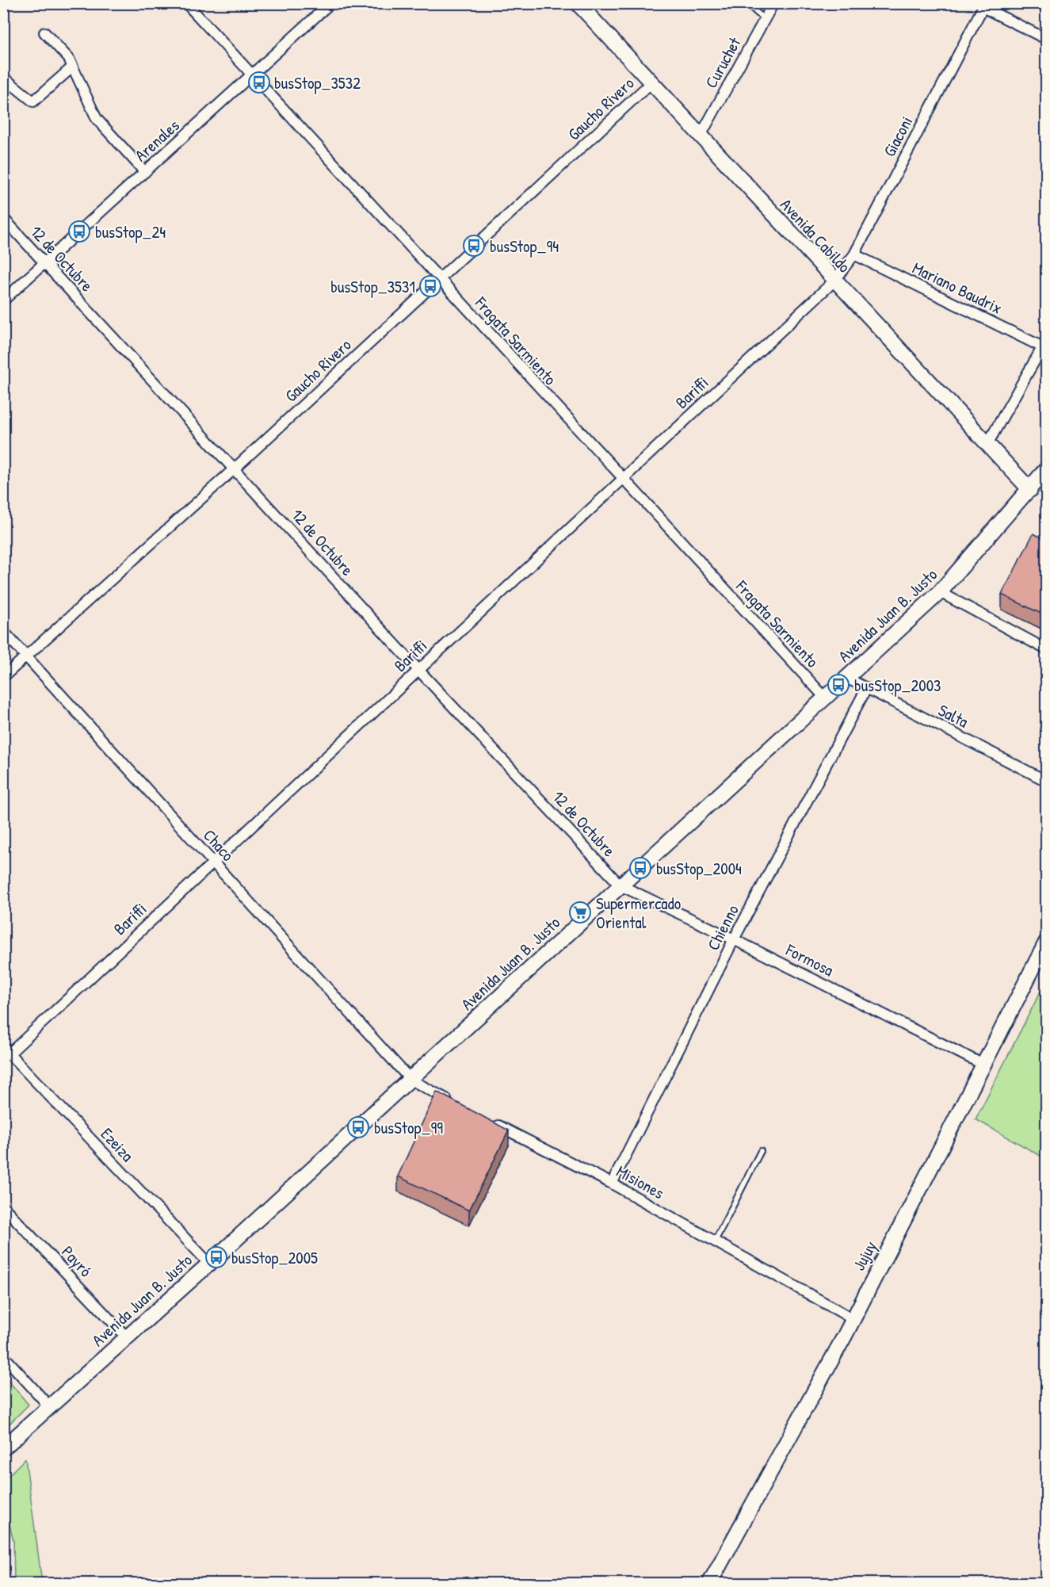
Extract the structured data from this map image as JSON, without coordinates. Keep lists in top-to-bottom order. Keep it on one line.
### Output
{"streets":{"main road":["Avenida Cabildo","Avenida Juan B. Justo","Jujuy"],"street":["Curuchet","Gaucho Rivero","Giaconi","Arenales","12 de Octubre","Mariano Baudrix","Fragata Sarmiento","Bariffi","Salta","Chaco","Chienno","Formosa","Ezeiza","Misiones","Payró"]},"crossings":[["Curuchet","Avenida Cabildo"],["Gaucho Rivero","Avenida Cabildo"],["Gaucho Rivero","12 de Octubre"],["Gaucho Rivero","Fragata Sarmiento"],["Gaucho Rivero","Chaco"],["Giaconi","Avenida Cabildo"],["Giaconi","Mariano Baudrix"],["Giaconi","Bariffi"],["Arenales","12 de Octubre"],["Arenales","Fragata Sarmiento"],["Avenida Cabildo","Bariffi"],["Avenida Cabildo","Avenida Juan B. Justo"],["12 de Octubre","Bariffi"],["12 de Octubre","Avenida Juan B. Justo"],["12 de Octubre","Formosa"],["Fragata Sarmiento","Bariffi"],["Fragata Sarmiento","Avenida Juan B. Justo"],["Bariffi","Chaco"],["Bariffi","Ezeiza"],["Avenida Juan B. Justo","Salta"],["Avenida Juan B. Justo","Chaco"],["Avenida Juan B. Justo","Formosa"],["Avenida Juan B. Justo","Ezeiza"],["Avenida Juan B. Justo","Payró"],["Salta","Chienno"],["Chienno","Formosa"],["Chienno","Misiones"],["Formosa","Jujuy"],["Misiones","Jujuy"]],"places":{"bus stop":["busStop_3532","busStop_24","busStop_94","busStop_3531","busStop_2003","busStop_2004","busStop_99","busStop_2005"],"supermarket":["Supermercado Oriental"]}}
